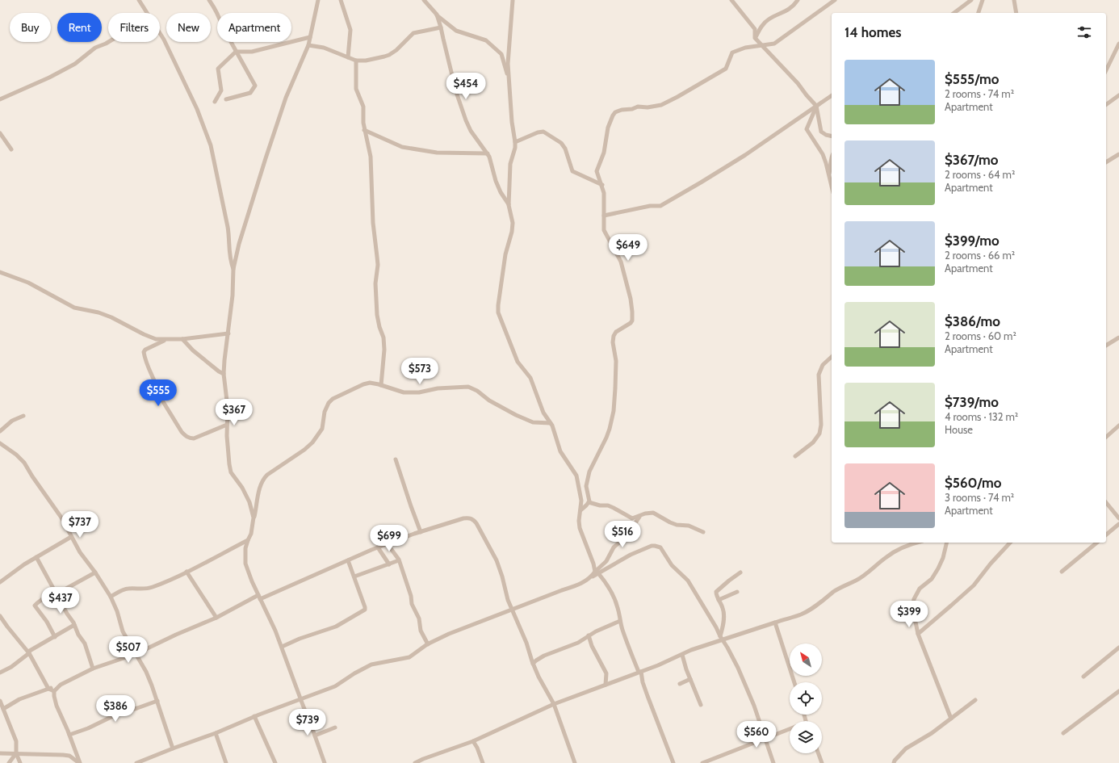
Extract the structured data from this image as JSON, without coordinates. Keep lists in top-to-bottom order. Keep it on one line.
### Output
{"north":"top left","page":{"chip":["Buy","Rent","Filters","New","Apartment"],"heading":"14 homes","list":[{"name":"$555/mo","note":"2 rooms · 74 m² · Apartment"},{"name":"$367/mo","note":"2 rooms · 64 m² · Apartment"},{"name":"$399/mo","note":"2 rooms · 66 m² · Apartment"},{"name":"$386/mo","note":"2 rooms · 60 m² · Apartment"},{"name":"$739/mo","note":"4 rooms · 132 m² · House"},{"name":"$560/mo","note":"3 rooms · 74 m² · Apartment"}],"price":["$454","$649","$573","$555","$367","$737","$516","$699","$437","$399","$507","$386","$739","$560"]}}
